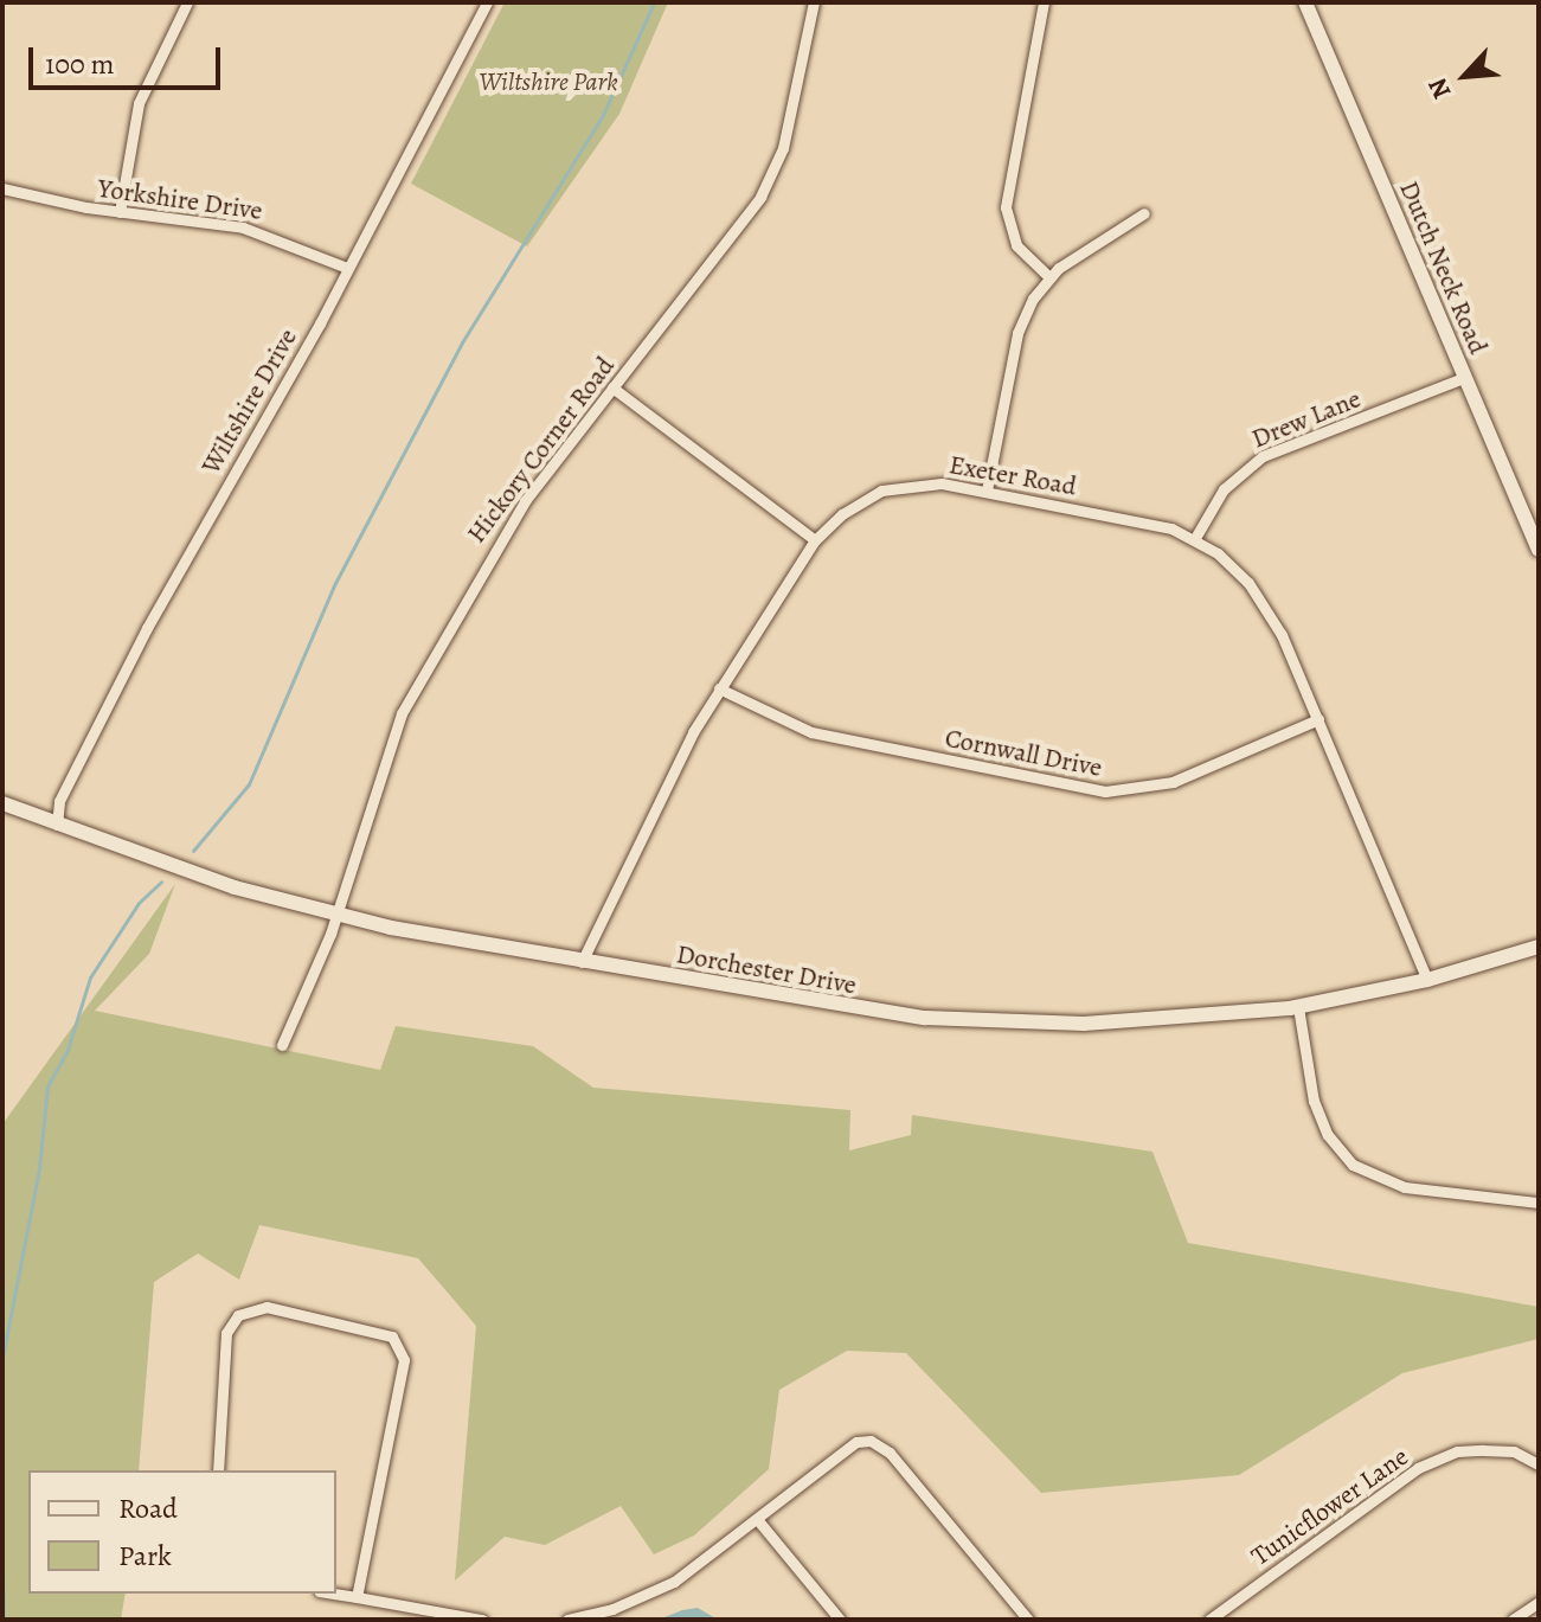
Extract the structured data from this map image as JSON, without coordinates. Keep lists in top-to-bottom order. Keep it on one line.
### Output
{"streets":{"street":["Yorkshire Drive","Dutch Neck Road","Wiltshire Drive","Drew Lane","Hickory Corner Road","Exeter Road","Cornwall Drive","Dorchester Drive","Tunicflower Lane"]},"crossings":[["Yorkshire Drive","Wiltshire Drive"],["Dutch Neck Road","Drew Lane"],["Wiltshire Drive","Dorchester Drive"],["Drew Lane","Exeter Road"],["Hickory Corner Road","Dorchester Drive"],["Exeter Road","Cornwall Drive"],["Exeter Road","Dorchester Drive"]],"parks":["Wiltshire Park"],"legend":["Road","Park"],"scale_bar":"100 m","north":"bottom left"}
